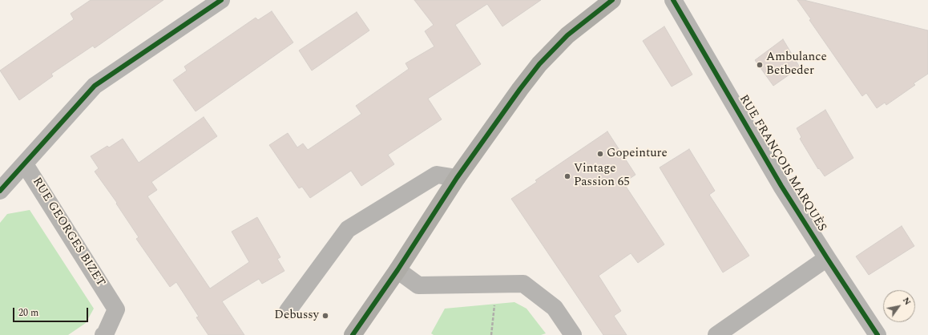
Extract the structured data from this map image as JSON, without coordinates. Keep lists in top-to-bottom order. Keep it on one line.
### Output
{"streets":{"street":["RUE FRANÇOIS MARQUÈS","RUE GEORGES BIZET"]},"places":["Ambulance Betbeder","Gopeinture","Vintage Passion 65","Debussy"],"scale_bar":"20 m","north":"top right"}
